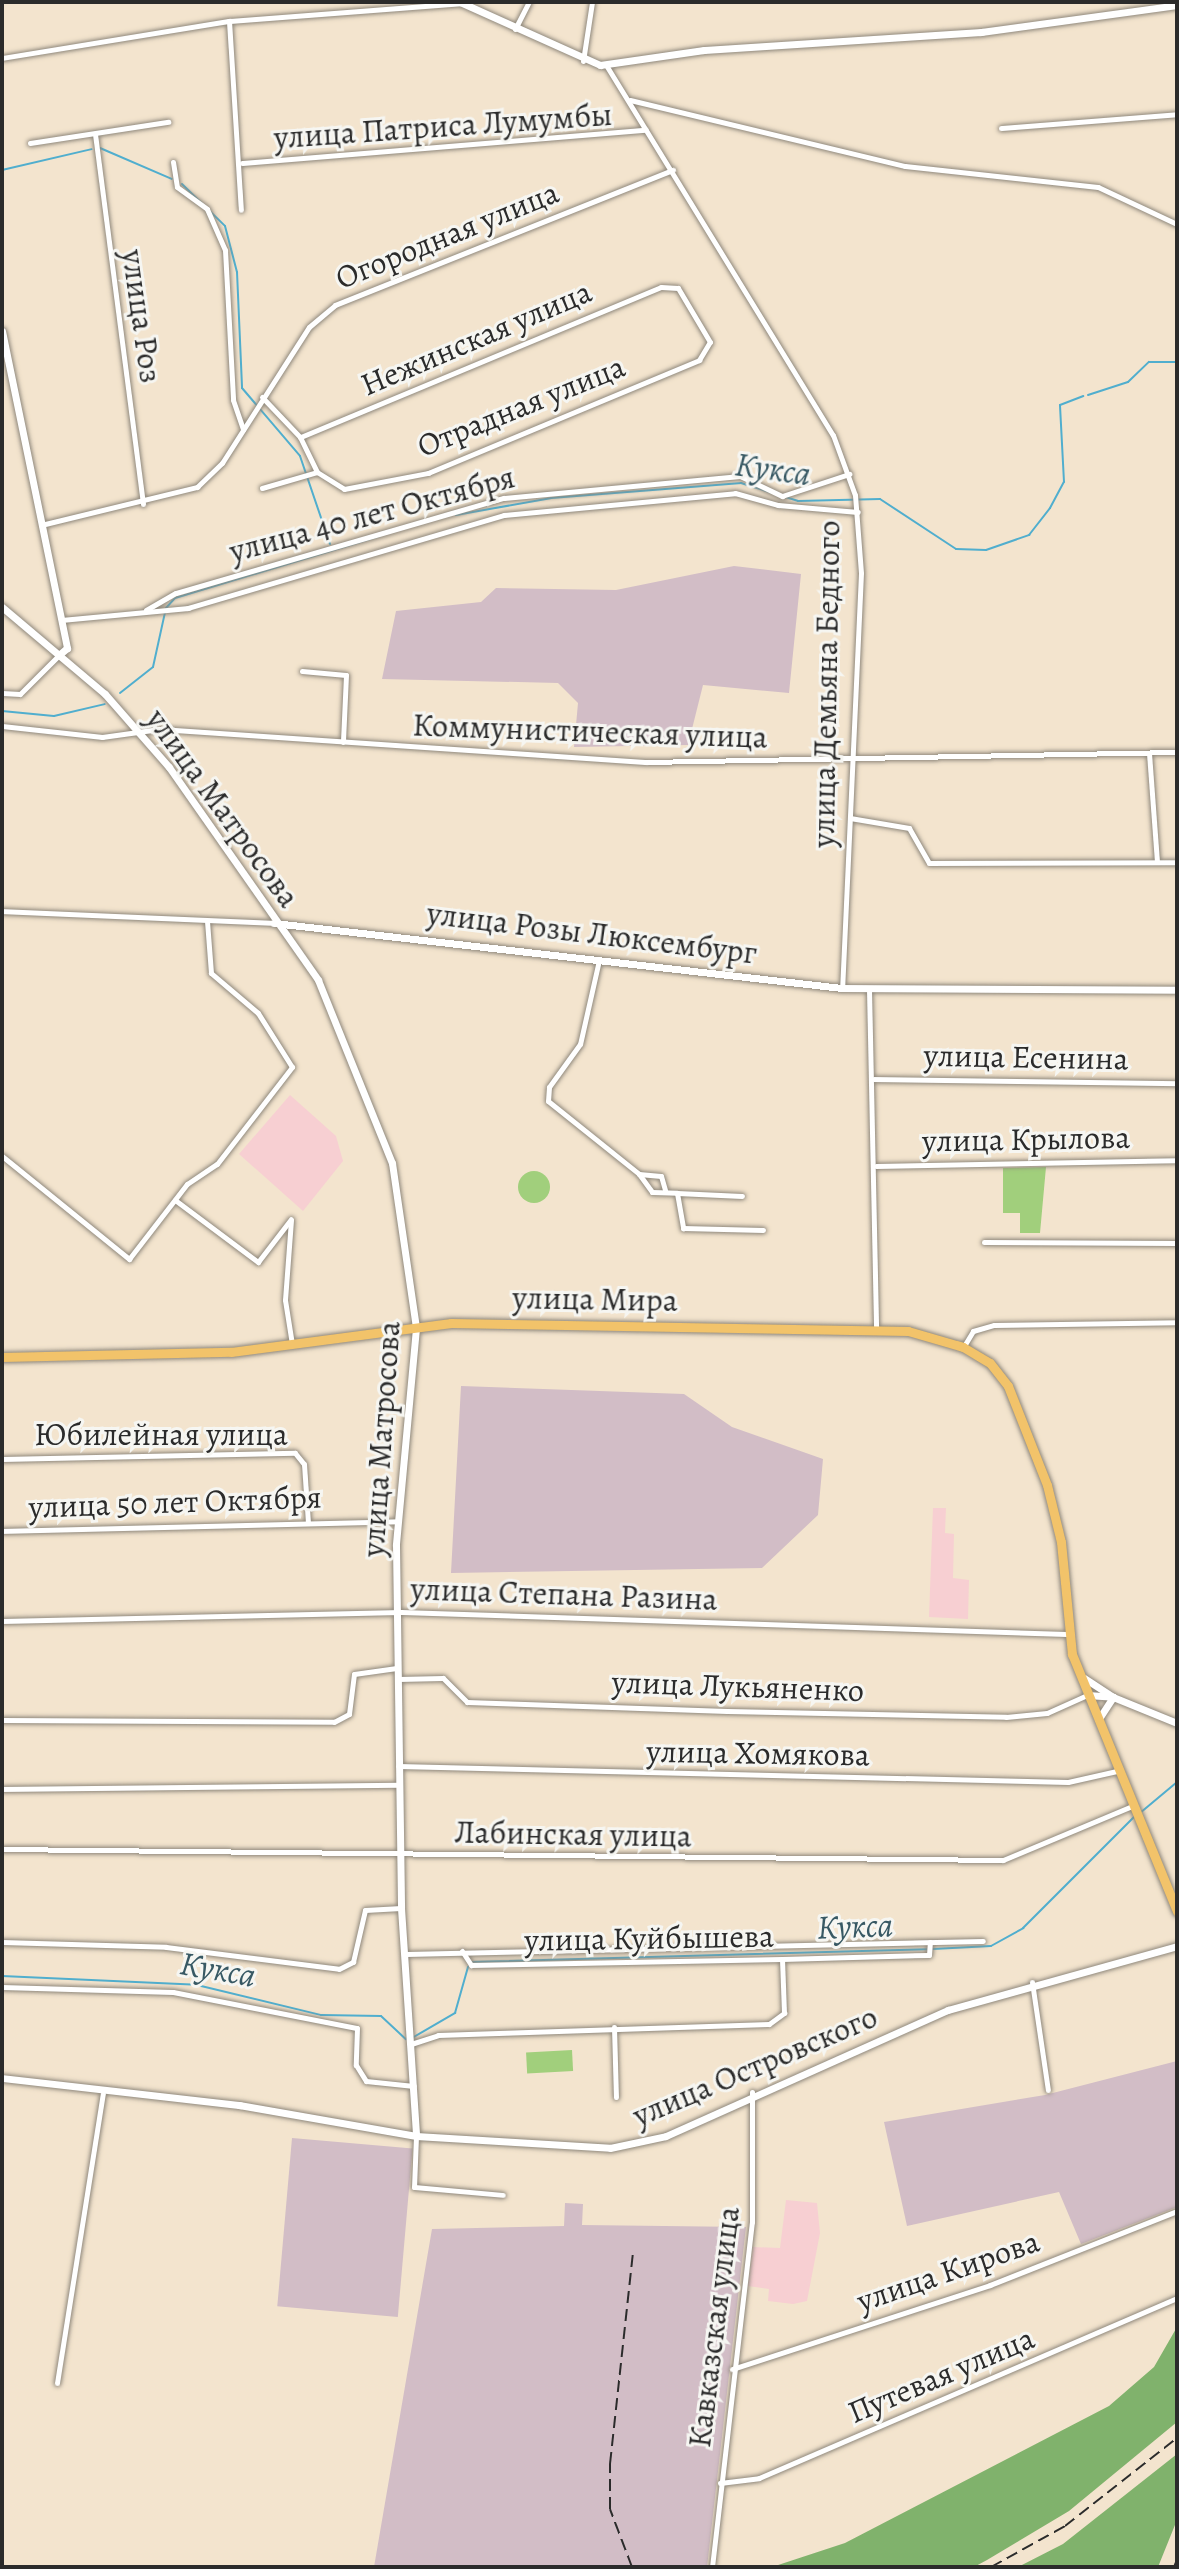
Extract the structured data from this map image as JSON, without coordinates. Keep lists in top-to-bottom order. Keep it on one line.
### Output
{"streets":{"main road":["улица Мира"],"street":["улица Патриса Лумумбы","Огородная улица","улица Роз","Нежинская улица","Отрадная улица","улица 40 лет Октября","улица Демьяна Бедного","Коммунистическая улица","улица Матросова","улица Розы Люксембург","улица Есенина","улица Крылова","Юбилейная улица","улица 50 лет Октября","улица Степана Разина","улица Лукьяненко","улица Хомякова","Лабинская улица","улица Куйбышева","улица Островского","улица Кирова","Кавказская улица","Путевая улица"]},"crossings":[["улица Патриса Лумумбы","улица Демьяна Бедного"],["Огородная улица","улица Роз"],["Огородная улица","улица Демьяна Бедного"],["Нежинская улица","Отрадная улица"],["улица 40 лет Октября","улица Демьяна Бедного"],["улица Демьяна Бедного","Коммунистическая улица"],["улица Демьяна Бедного","улица Розы Люксембург"],["Коммунистическая улица","улица Матросова"],["улица Матросова","улица Розы Люксембург"],["улица Матросова","улица Мира"],["улица Матросова","улица 50 лет Октября"],["улица Матросова","улица Степана Разина"],["улица Матросова","улица Лукьяненко"],["улица Матросова","улица Хомякова"],["улица Матросова","Лабинская улица"],["улица Матросова","улица Куйбышева"],["улица Матросова","улица Островского"],["Юбилейная улица","улица 50 лет Октября"],["улица Островского","Кавказская улица"],["улица Кирова","Кавказская улица"],["Кавказская улица","Путевая улица"]],"water":["Кукса"]}
